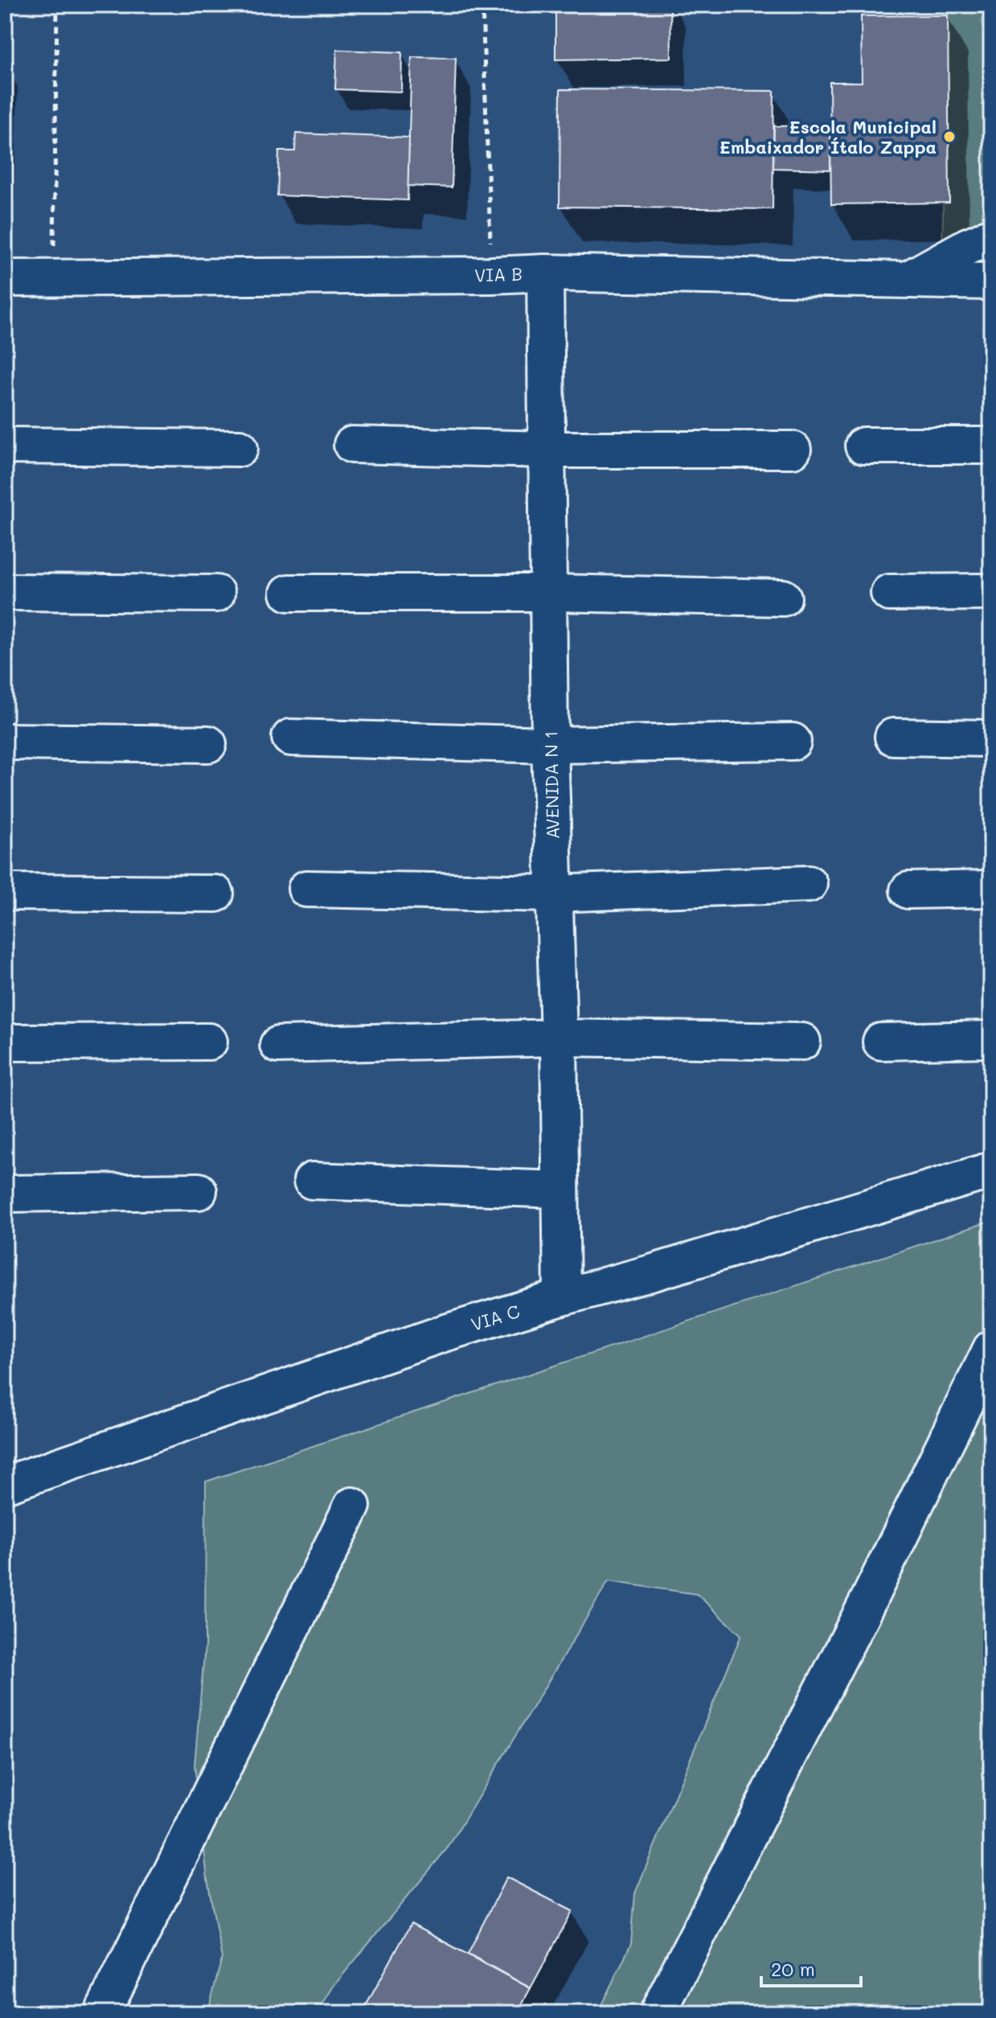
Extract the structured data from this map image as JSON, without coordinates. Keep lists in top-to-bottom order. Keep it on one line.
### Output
{"streets":{"street":["VIA B","AVENIDA N 1","VIA C"]},"crossings":[["VIA B","AVENIDA N 1"],["AVENIDA N 1","VIA C"]],"places":["Escola Municipal Embaixador Ítalo Zappa"],"scale_bar":"20 m"}
